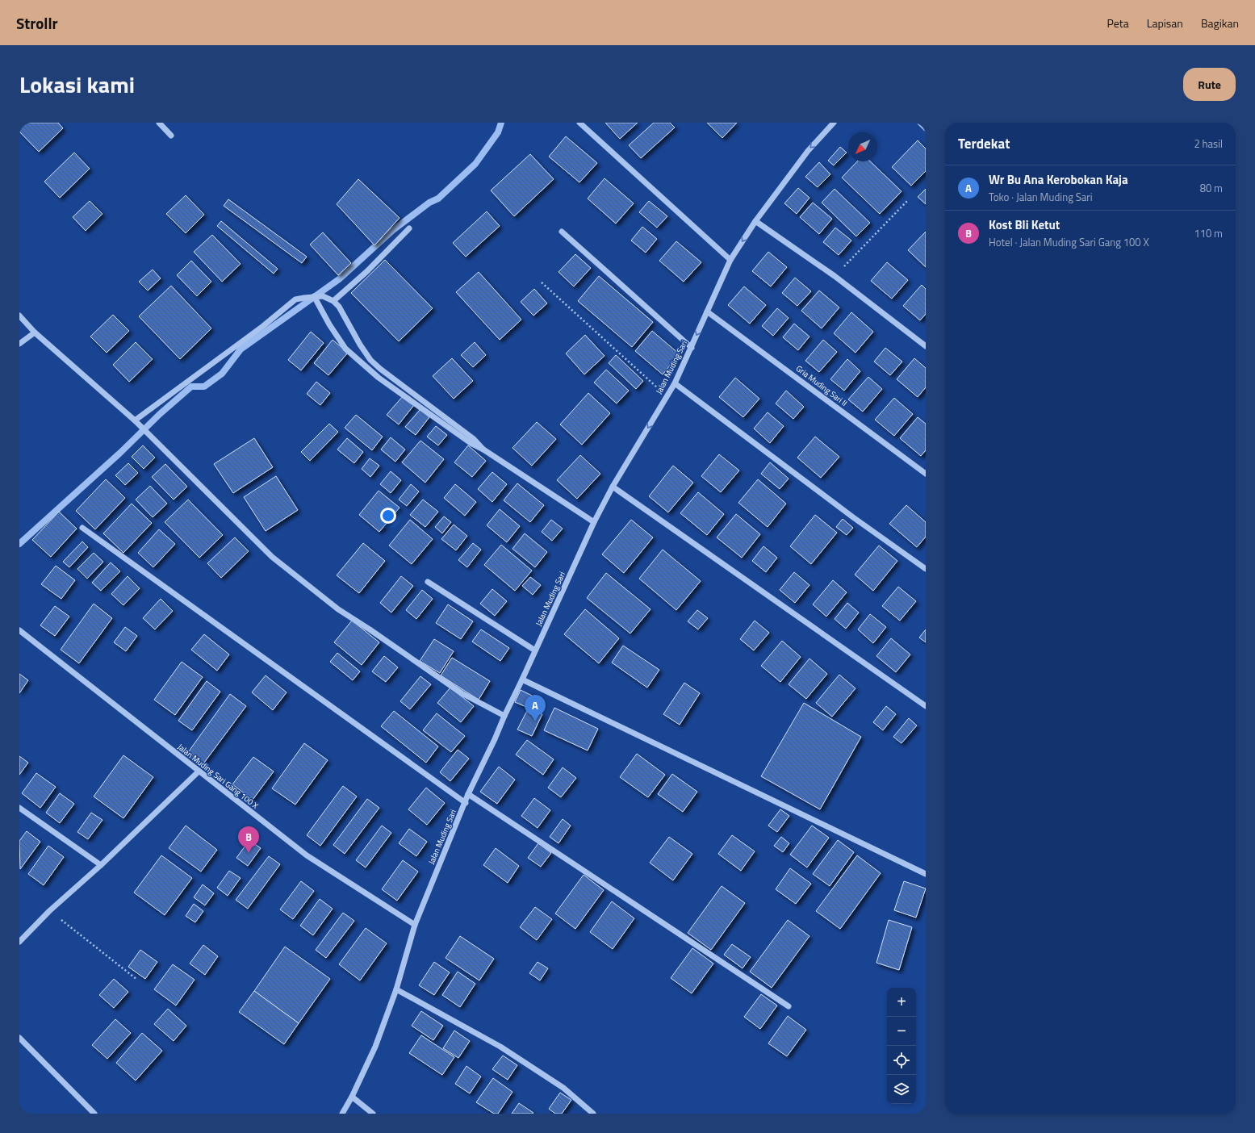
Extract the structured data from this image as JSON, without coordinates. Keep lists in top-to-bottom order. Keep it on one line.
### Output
{"streets":{"street":["Jalan Muding Sari","Gria Muding Sari II","Jalan Muding Sari Gang 100 X"]},"crossings":[["Jalan Muding Sari","Gria Muding Sari II"],["Jalan Muding Sari","Jalan Muding Sari Gang 100 X"]],"north":"bottom left","page":{"header":"Strollr","nav":["Peta","Lapisan","Bagikan"],"title":"Lokasi kami","buttons":"Rute","heading":["Terdekat","2 hasil"],"list":[{"mark":"A","name":"Wr Bu Ana Kerobokan Kaja","note":"Toko · Jalan Muding Sari","value":"80 m"},{"mark":"B","name":"Kost Bli Ketut","note":"Hotel · Jalan Muding Sari Gang 100 X","value":"110 m"}],"pins":["A","B"],"map_buttons":["+","−"]}}
